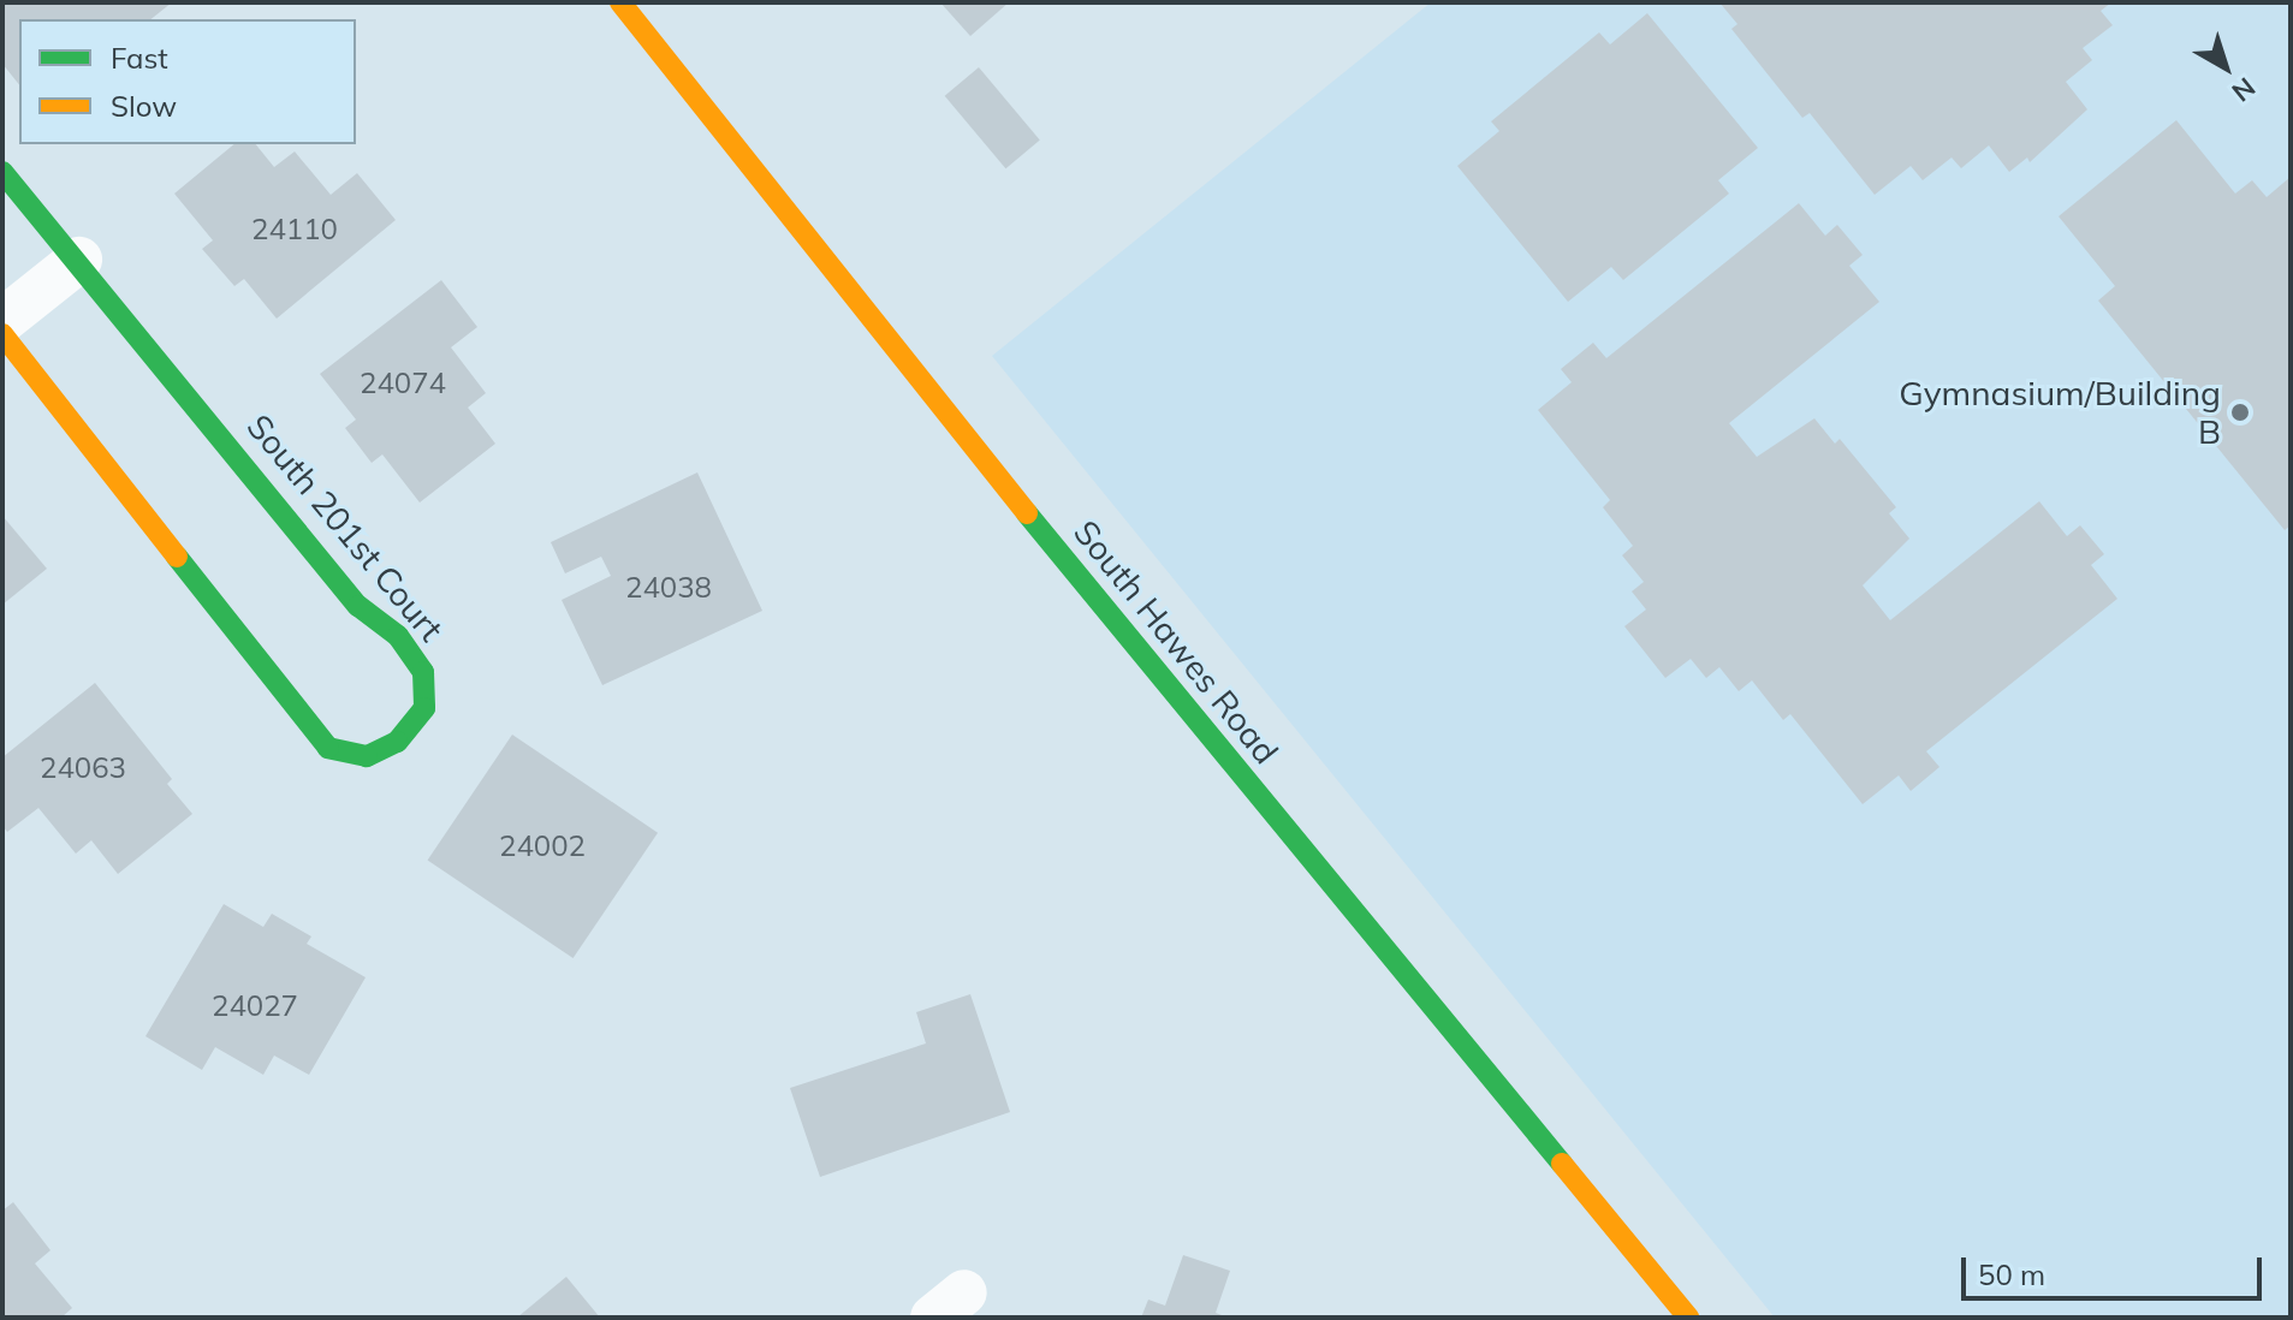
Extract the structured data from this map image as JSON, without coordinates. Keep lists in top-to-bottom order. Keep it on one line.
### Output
{"streets":{"main road":["South 201st Court","South Hawes Road"]},"places":["Gymnasium/Building B"],"house_numbers":["24110","24074","24038","24063","24002","24027"],"legend":["Fast","Slow"],"scale_bar":"50 m","north":"bottom right"}
